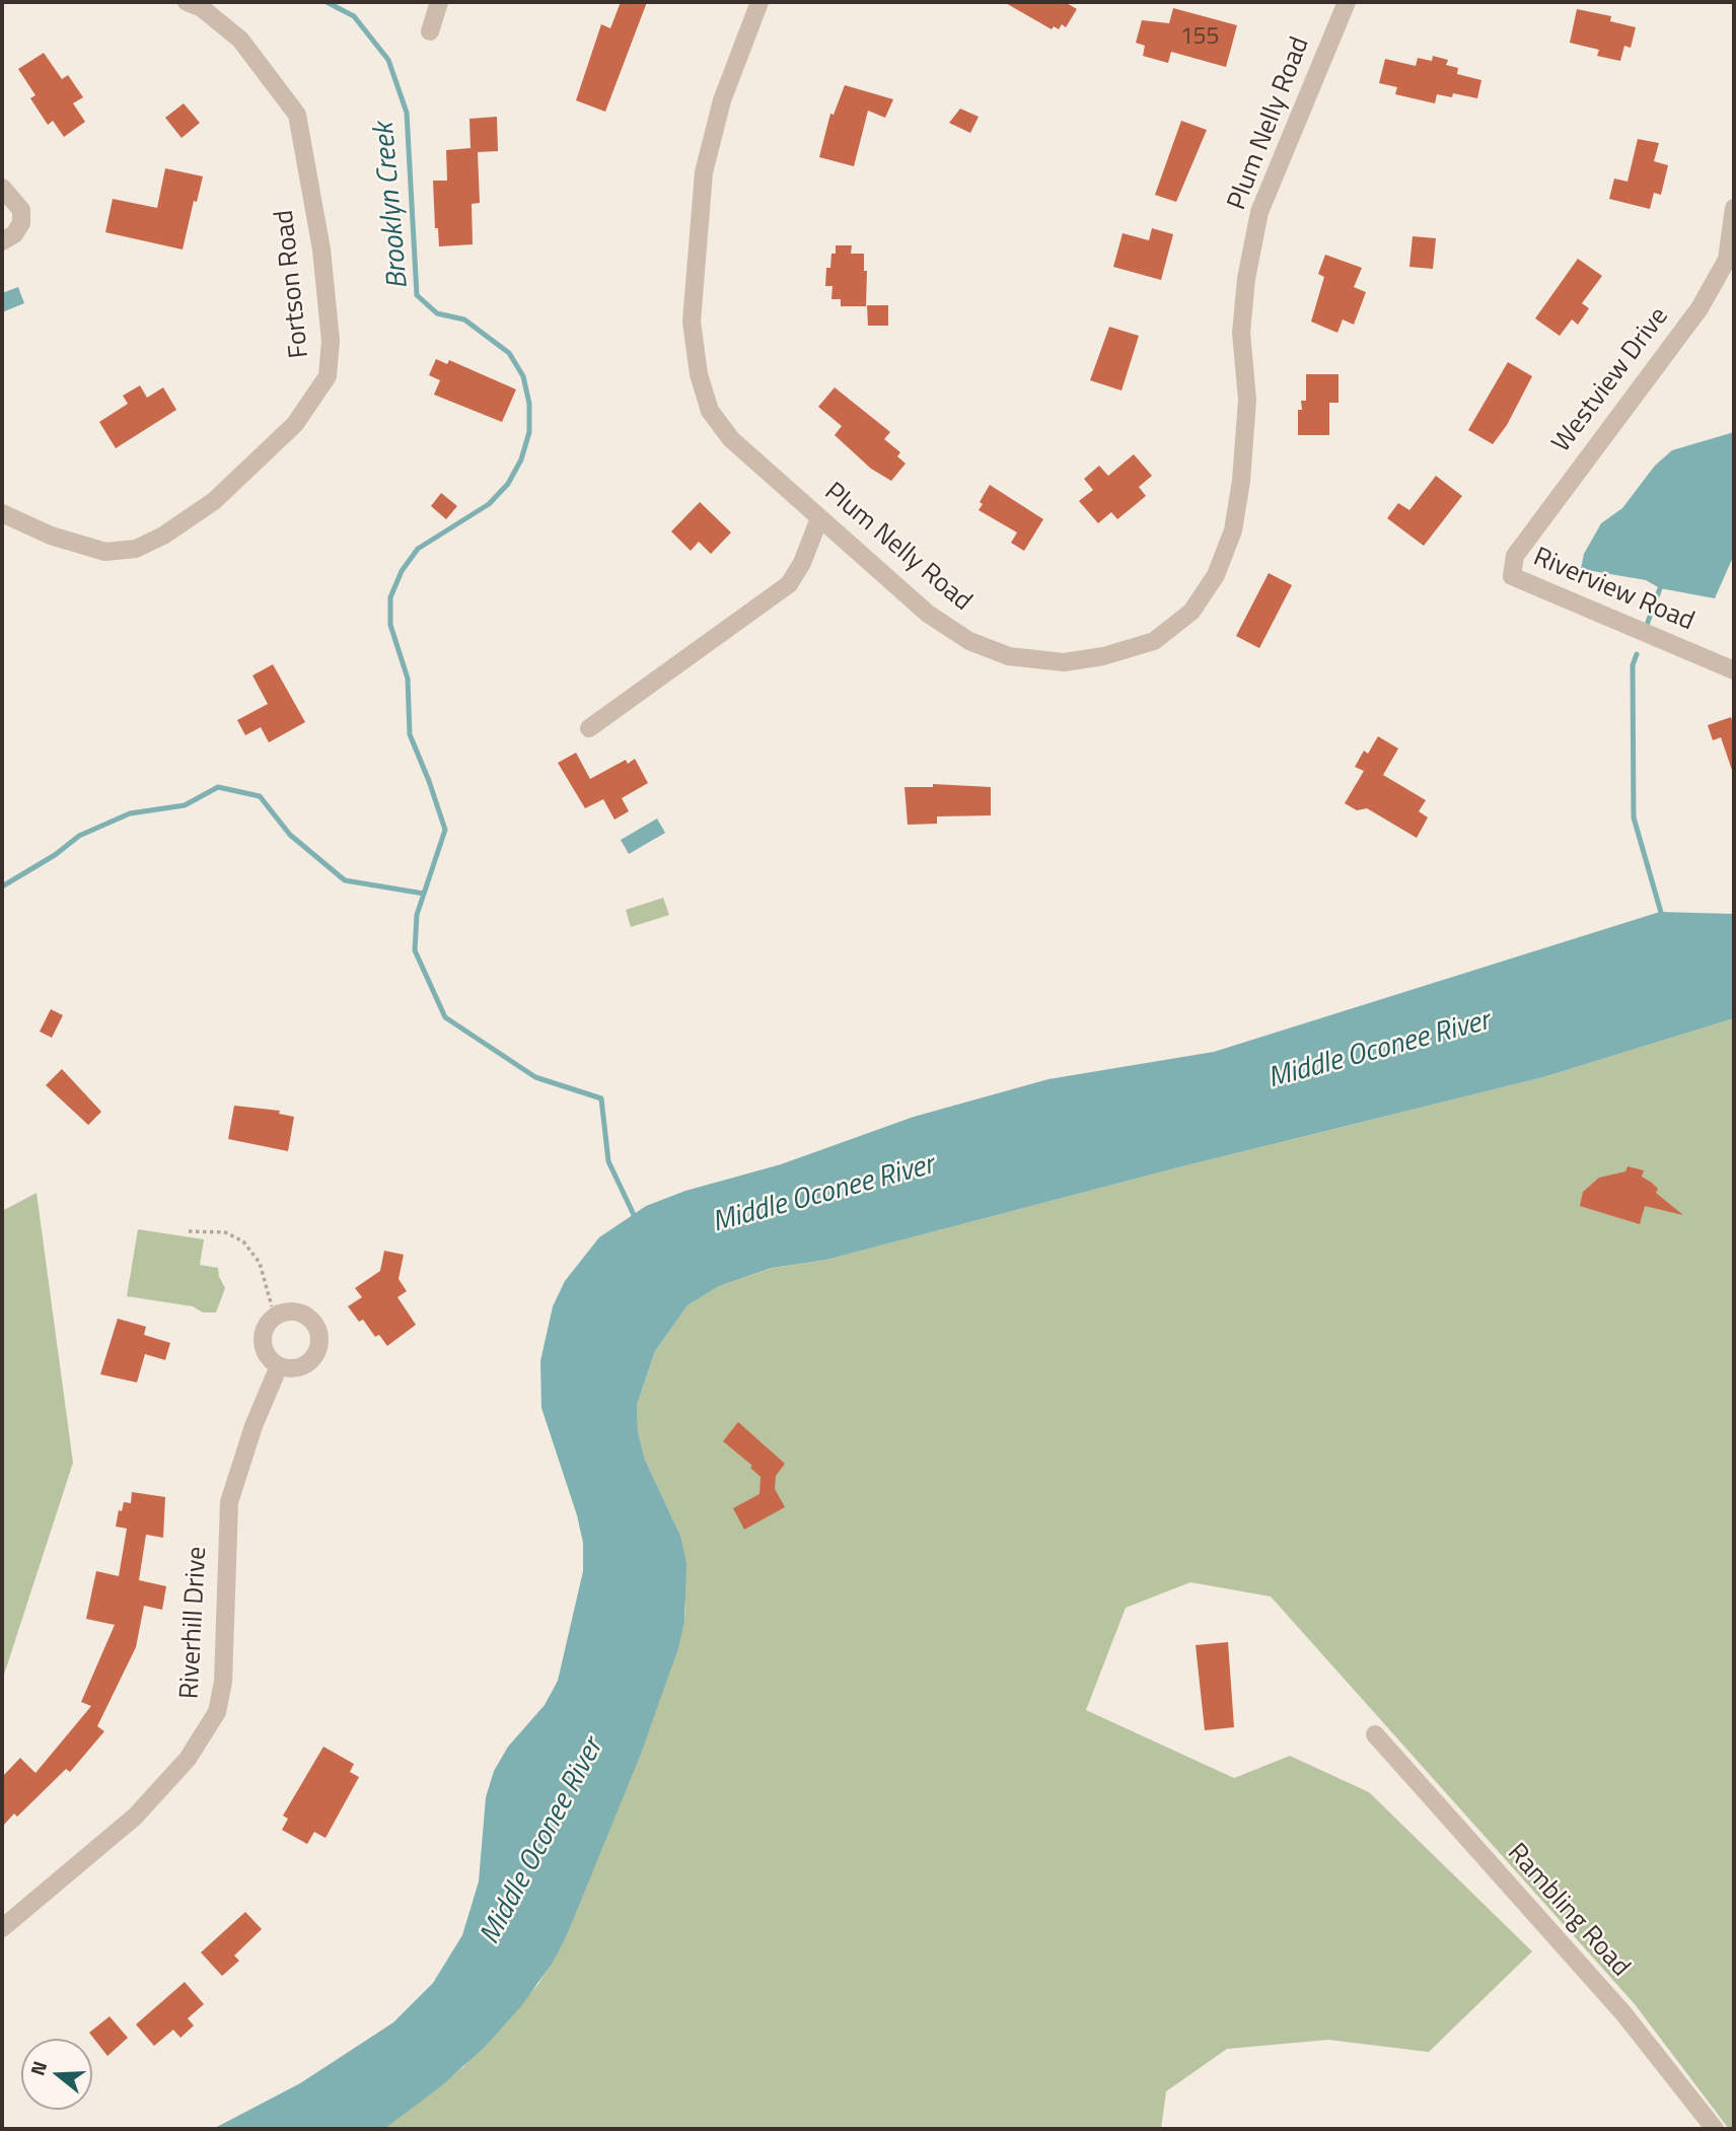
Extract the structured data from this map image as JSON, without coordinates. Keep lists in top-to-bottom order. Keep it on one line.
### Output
{"streets":{"street":["Plum Nelly Road","Fortson Road","Westview Drive","Riverview Road","Riverhill Drive","Rambling Road"]},"crossings":[["Westview Drive","Riverview Road"]],"water":["Brooklyn Creek","Middle Oconee River"],"house_numbers":["155"],"north":"left"}
